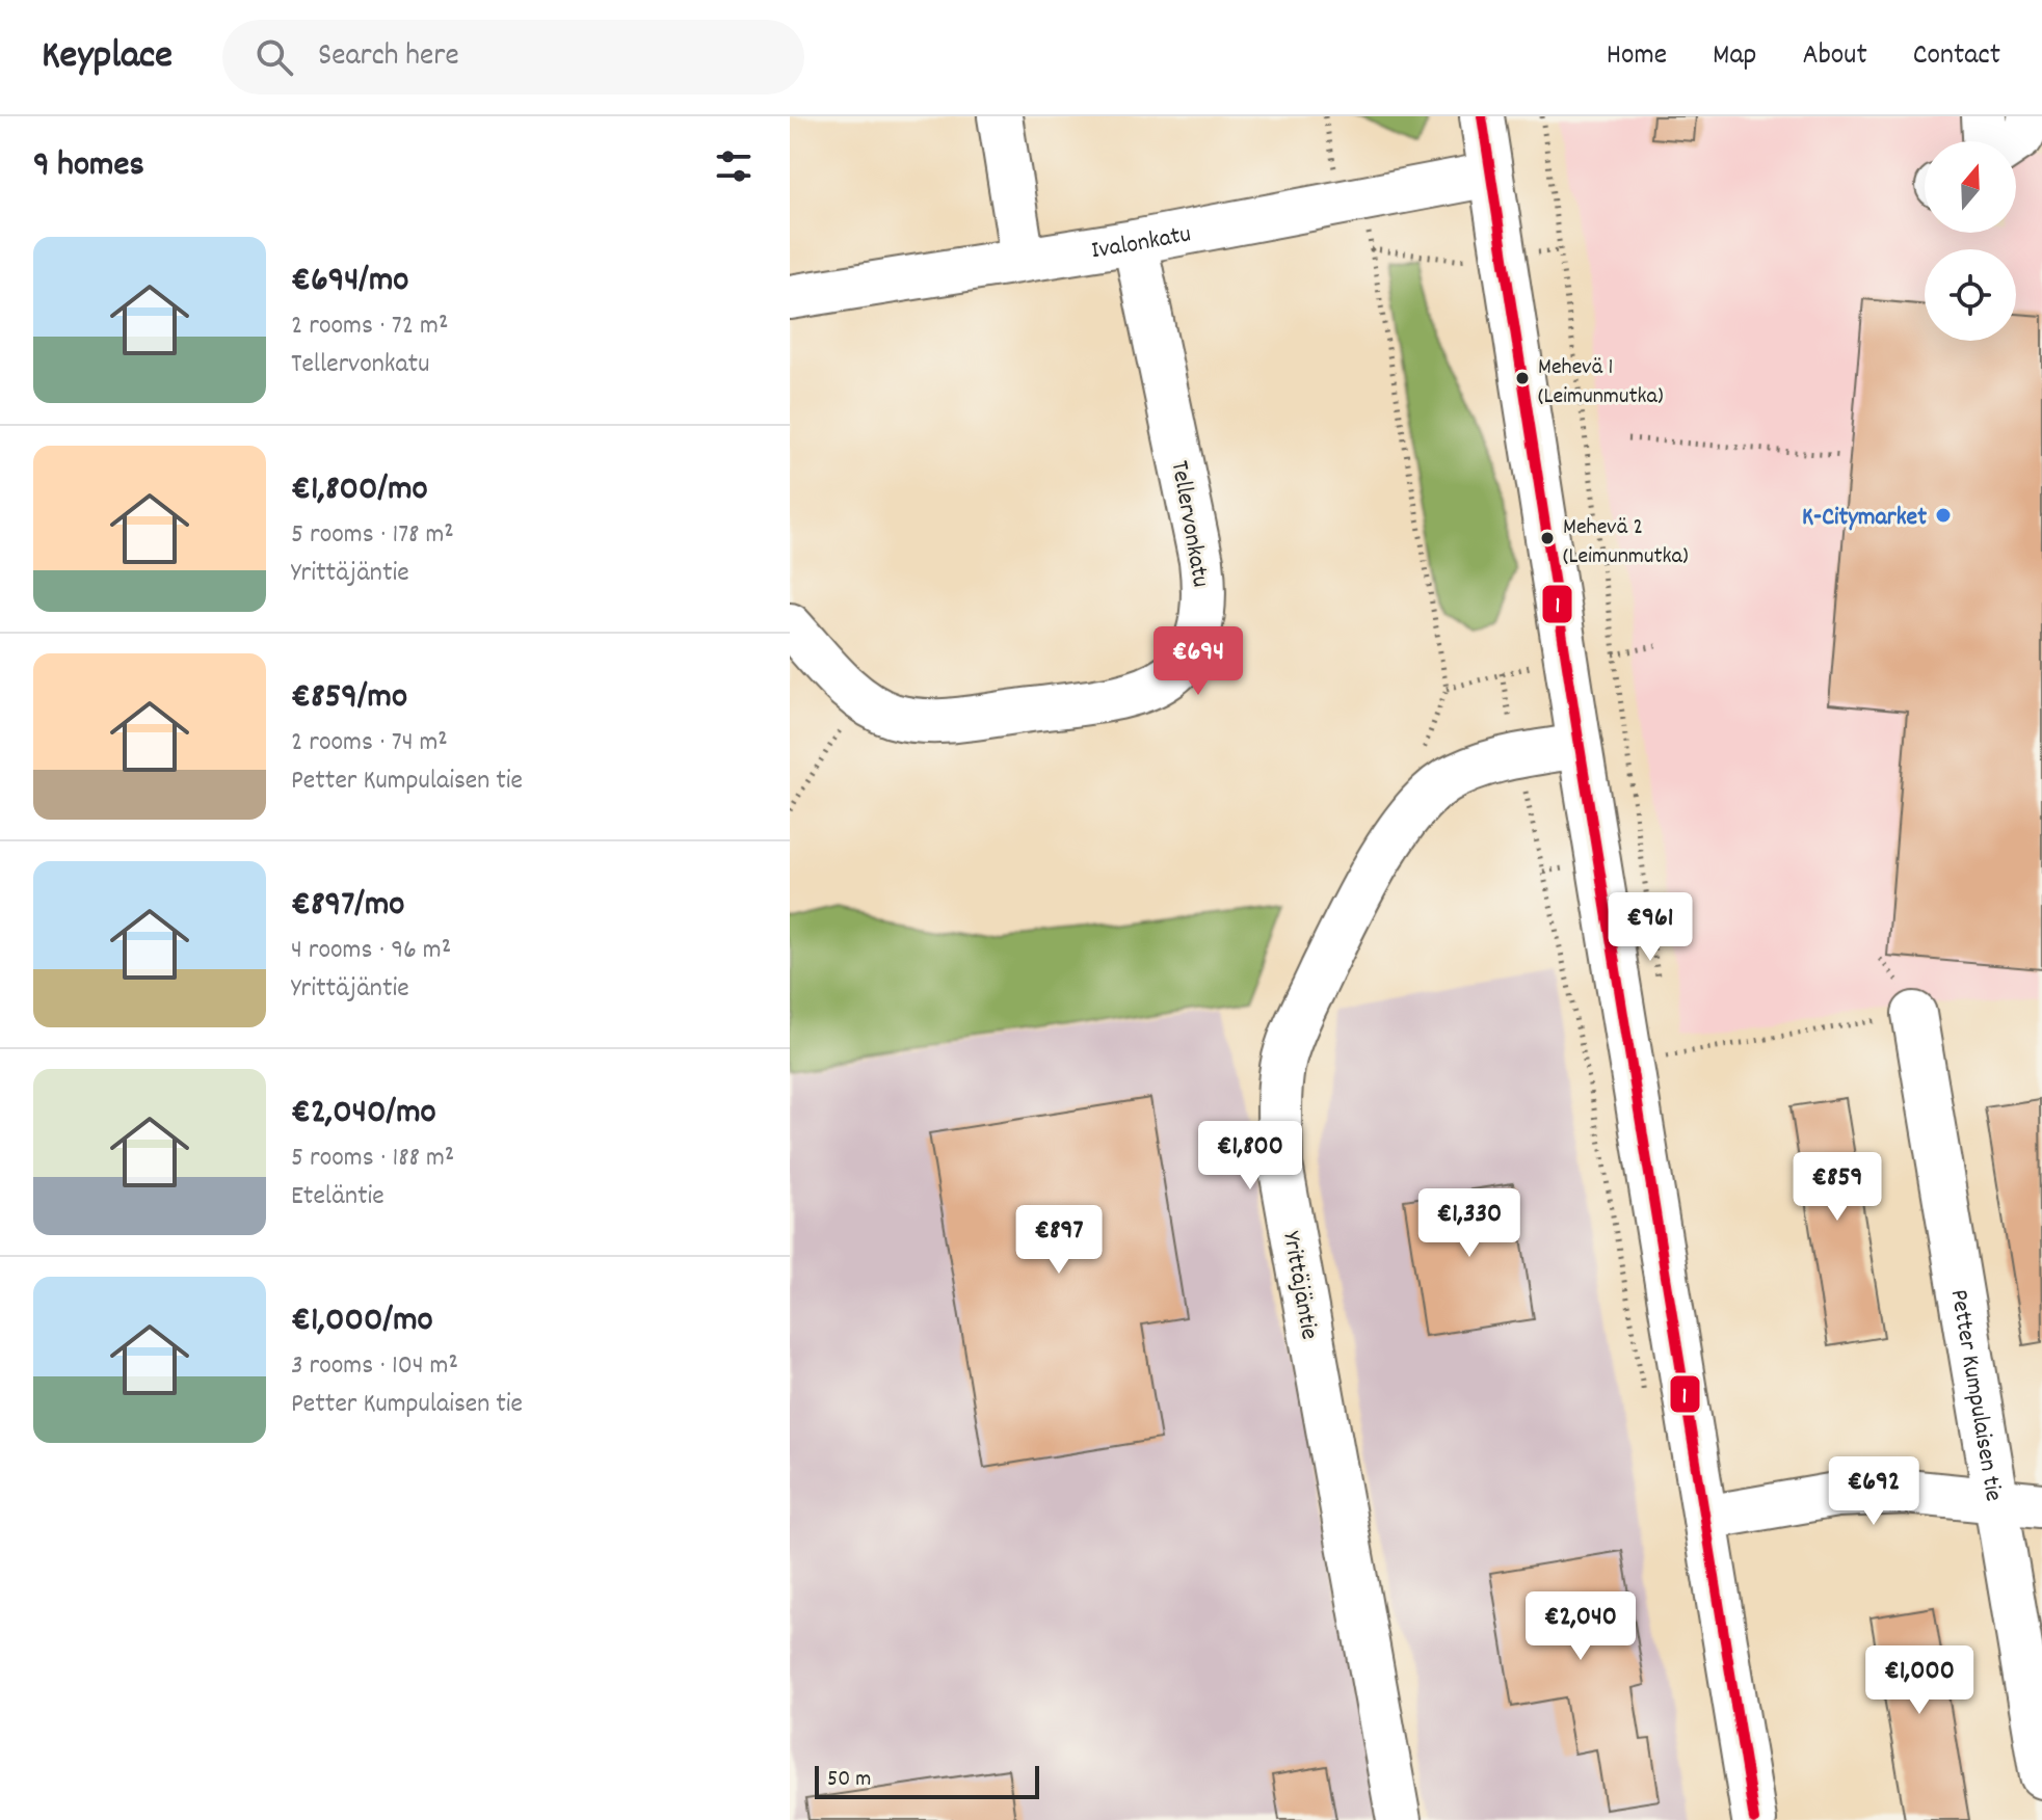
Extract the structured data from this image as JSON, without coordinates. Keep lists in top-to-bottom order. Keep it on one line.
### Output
{"streets":{"street":["Ivalonkatu","Tellervonkatu","Yrittäjäntie","Petter Kumpulaisen tie"]},"crossings":[["Ivalonkatu","Tellervonkatu"]],"places":["Mehevä 1 (Leimunmutka)","K-Citymarket","Mehevä 2 (Leimunmutka)"],"lines":["transit line 1"],"scale_bar":"50 m","north":"top","page":{"header":"Keyplace","search":"Search here","nav":["Home","Map","About","Contact"],"heading":"9 homes","list":[{"name":"€694/mo","note":"2 rooms · 72 m² · Tellervonkatu"},{"name":"€1,800/mo","note":"5 rooms · 178 m² · Yrittäjäntie"},{"name":"€859/mo","note":"2 rooms · 74 m² · Petter Kumpulaisen tie"},{"name":"€897/mo","note":"4 rooms · 96 m² · Yrittäjäntie"},{"name":"€2,040/mo","note":"5 rooms · 188 m² · Eteläntie"},{"name":"€1,000/mo","note":"3 rooms · 104 m² · Petter Kumpulaisen tie"}],"price":["€694","€961","€1,800","€859","€1,330","€897","€692","€2,040","€1,000"],"scale":"50 m"}}
